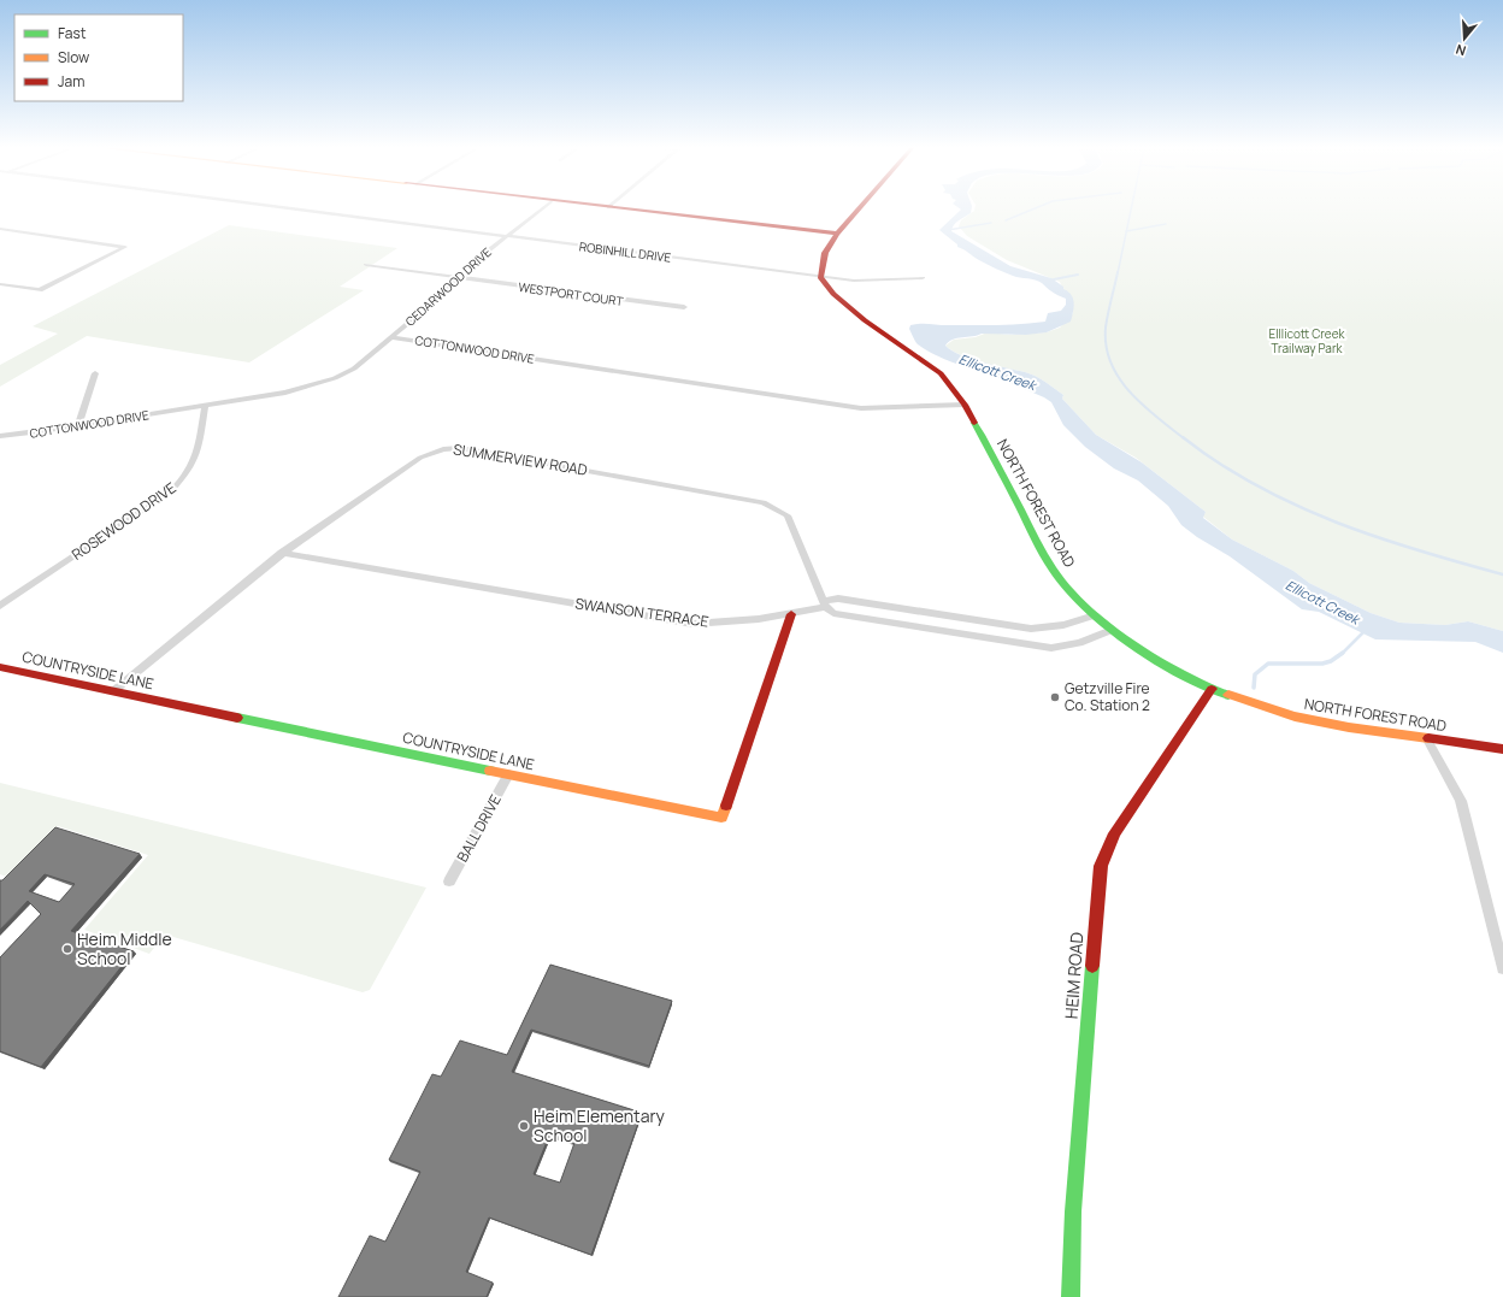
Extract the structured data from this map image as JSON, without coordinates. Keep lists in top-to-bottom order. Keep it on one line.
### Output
{"streets":{"street":["ROBINHILL DRIVE","CEDARWOOD DRIVE","WESTPORT COURT","COTTONWOOD DRIVE","SUMMERVIEW ROAD","NORTH FOREST ROAD","ROSEWOOD DRIVE","SWANSON TERRACE","COUNTRYSIDE LANE","BALL DRIVE","HEIM ROAD"]},"crossings":[["ROBINHILL DRIVE","CEDARWOOD DRIVE"],["ROBINHILL DRIVE","NORTH FOREST ROAD"],["CEDARWOOD DRIVE","WESTPORT COURT"],["CEDARWOOD DRIVE","COTTONWOOD DRIVE"],["COTTONWOOD DRIVE","NORTH FOREST ROAD"],["COTTONWOOD DRIVE","ROSEWOOD DRIVE"],["SUMMERVIEW ROAD","SWANSON TERRACE"],["SUMMERVIEW ROAD","COUNTRYSIDE LANE"],["NORTH FOREST ROAD","SWANSON TERRACE"],["NORTH FOREST ROAD","HEIM ROAD"],["SWANSON TERRACE","COUNTRYSIDE LANE"],["COUNTRYSIDE LANE","BALL DRIVE"]],"water":["Ellicott Creek"],"parks":["Elllicott Creek Trailway Park"],"places":["Getzville Fire Co. Station 2","Heim Middle School","Heim Elementary School"],"legend":["Fast","Slow","Jam"],"north":"bottom"}
